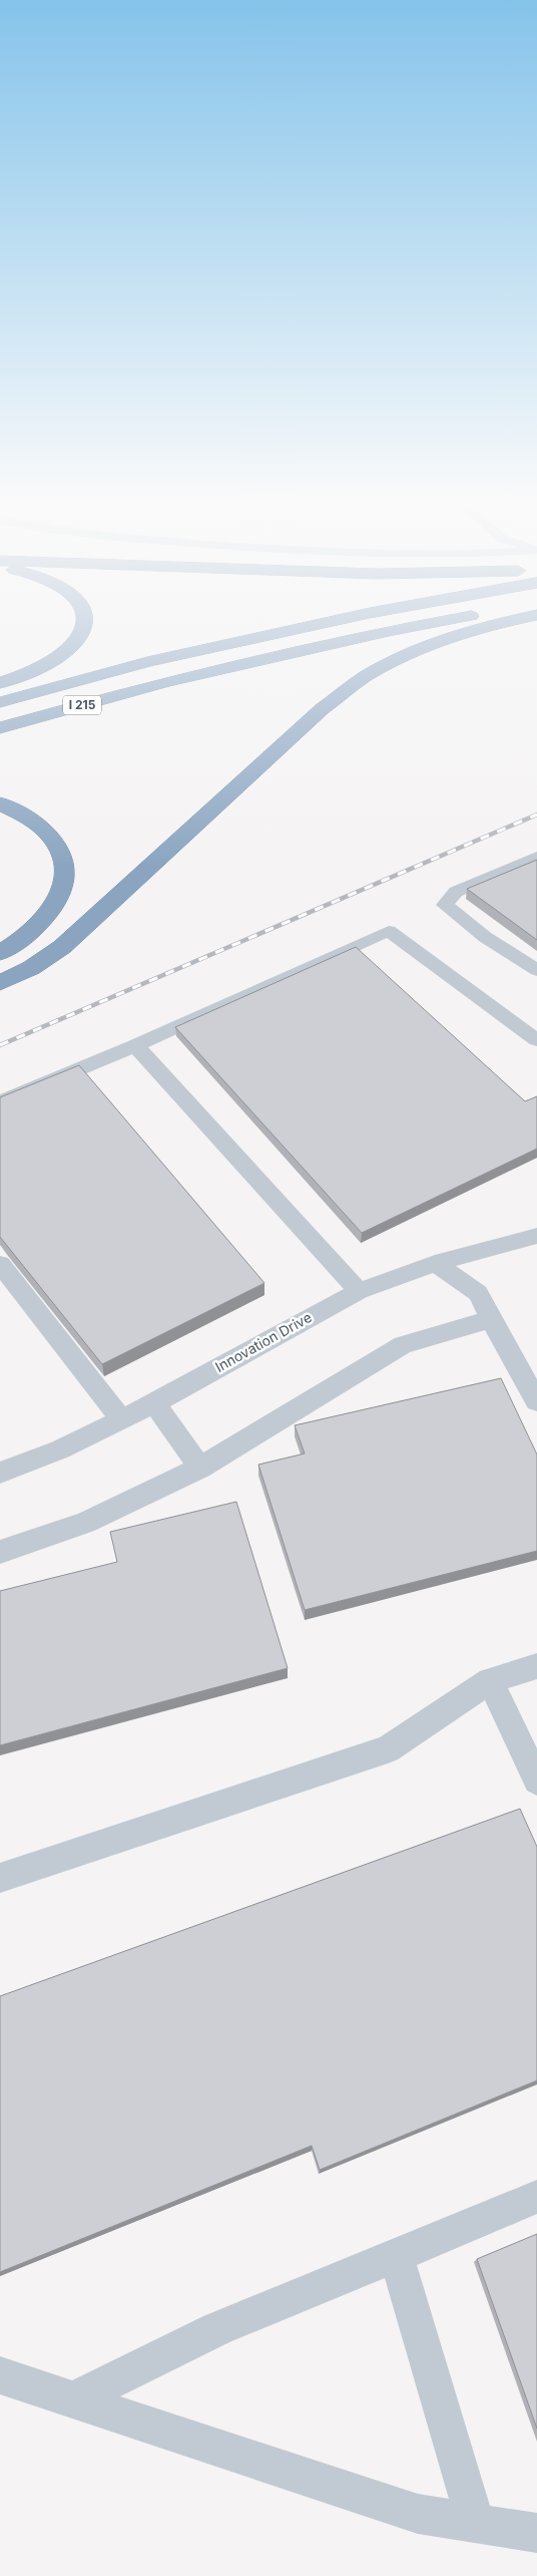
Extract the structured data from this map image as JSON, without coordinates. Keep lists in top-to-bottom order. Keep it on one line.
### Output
{"streets":{"highway":["I 215"],"street":["Innovation Drive"]}}
